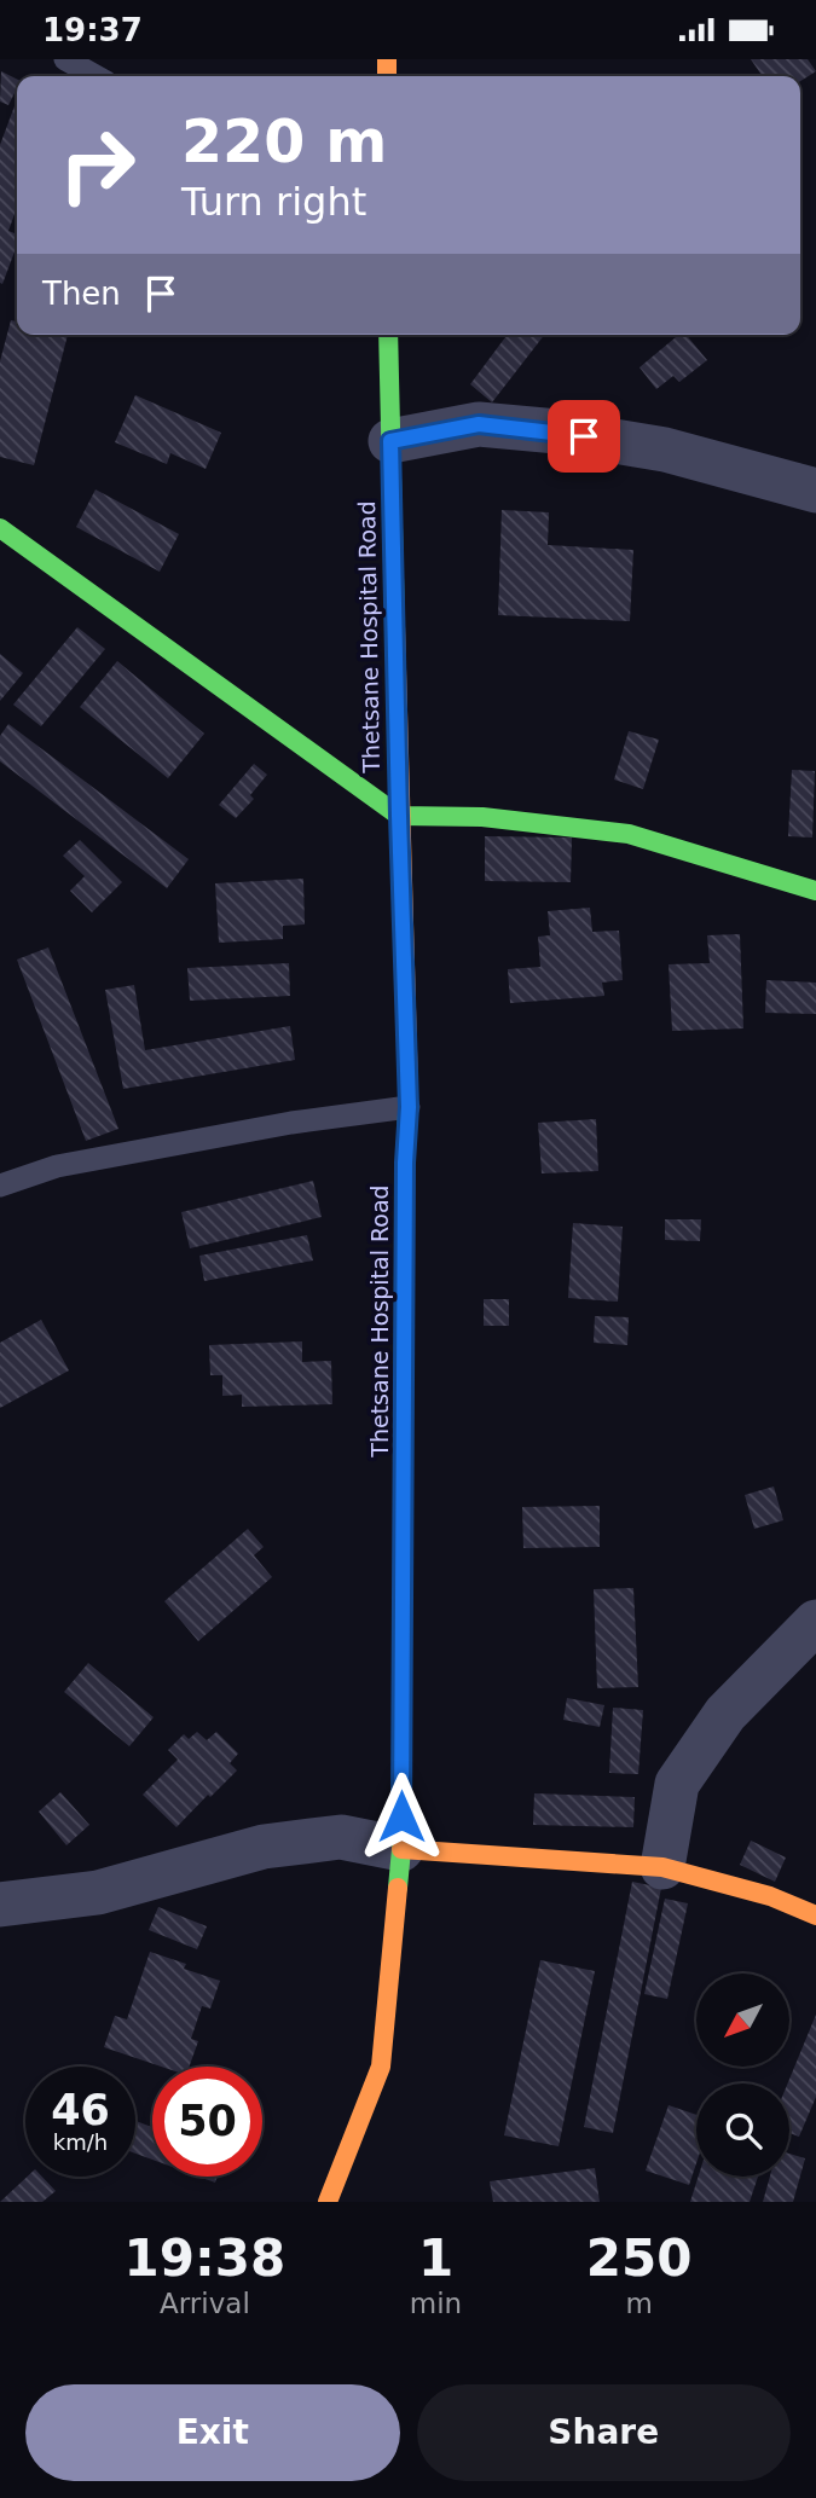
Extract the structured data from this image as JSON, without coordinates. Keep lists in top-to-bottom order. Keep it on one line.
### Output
{"streets":{"main road":["Thetsane Hospital Road"]},"north":"bottom left","page":{"status":"19:37","turn":["220 m","Turn right"],"then":"Then","speed":"46 km/h","limit":"50","eta":["19:38","Arrival","1","min","250","m"],"buttons":["Exit","Share"]}}
